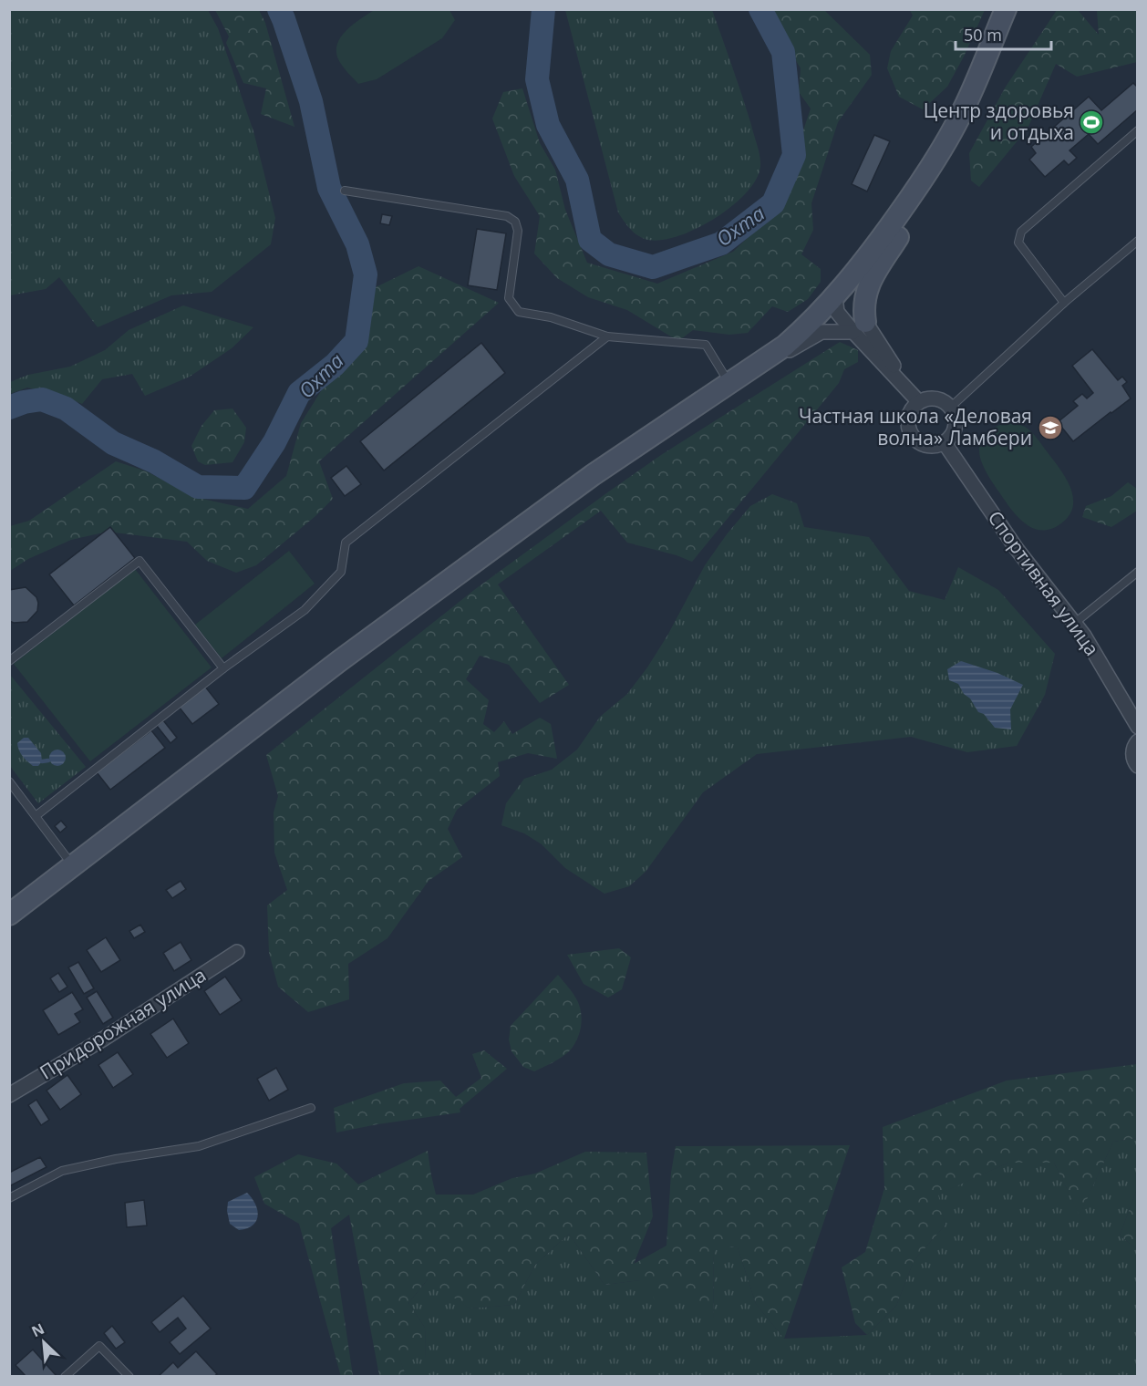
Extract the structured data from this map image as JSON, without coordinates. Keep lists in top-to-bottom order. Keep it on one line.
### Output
{"streets":{"street":["Спортивная улица","Придорожная улица"]},"water":["Охта"],"places":{"sports":["Центр здоровья и отдыха"],"school or university":["Частная школа «Деловая волна» Ламбери"]},"scale_bar":"50 m","north":"top left"}
